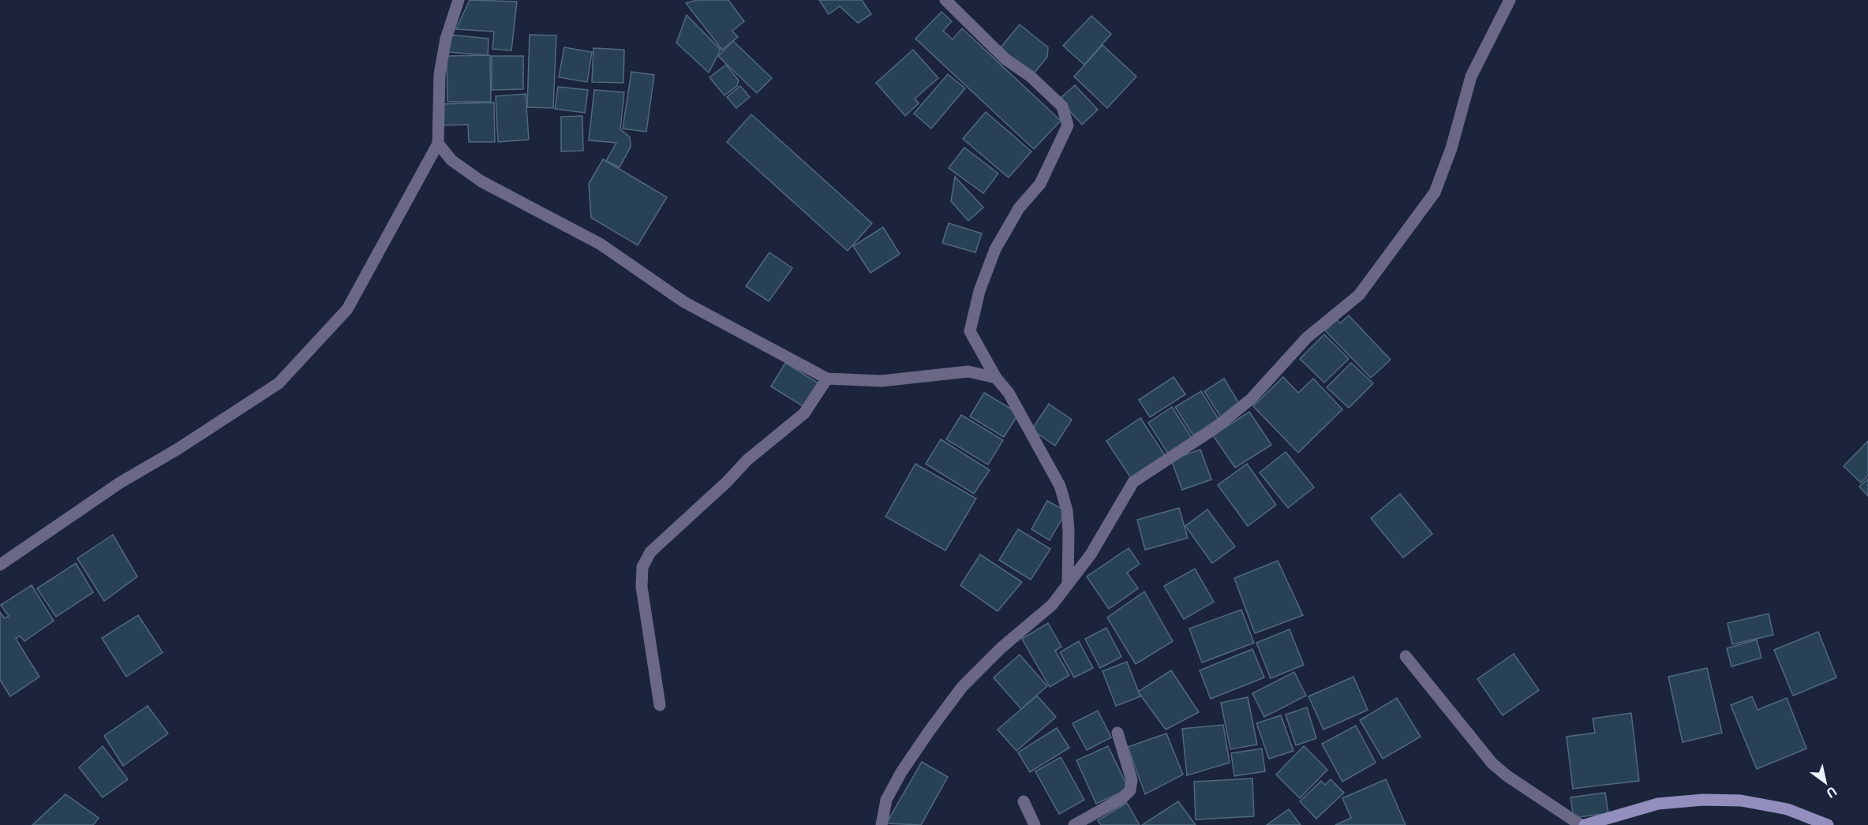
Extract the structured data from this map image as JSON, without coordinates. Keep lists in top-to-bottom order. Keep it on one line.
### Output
{"north":"bottom right"}
